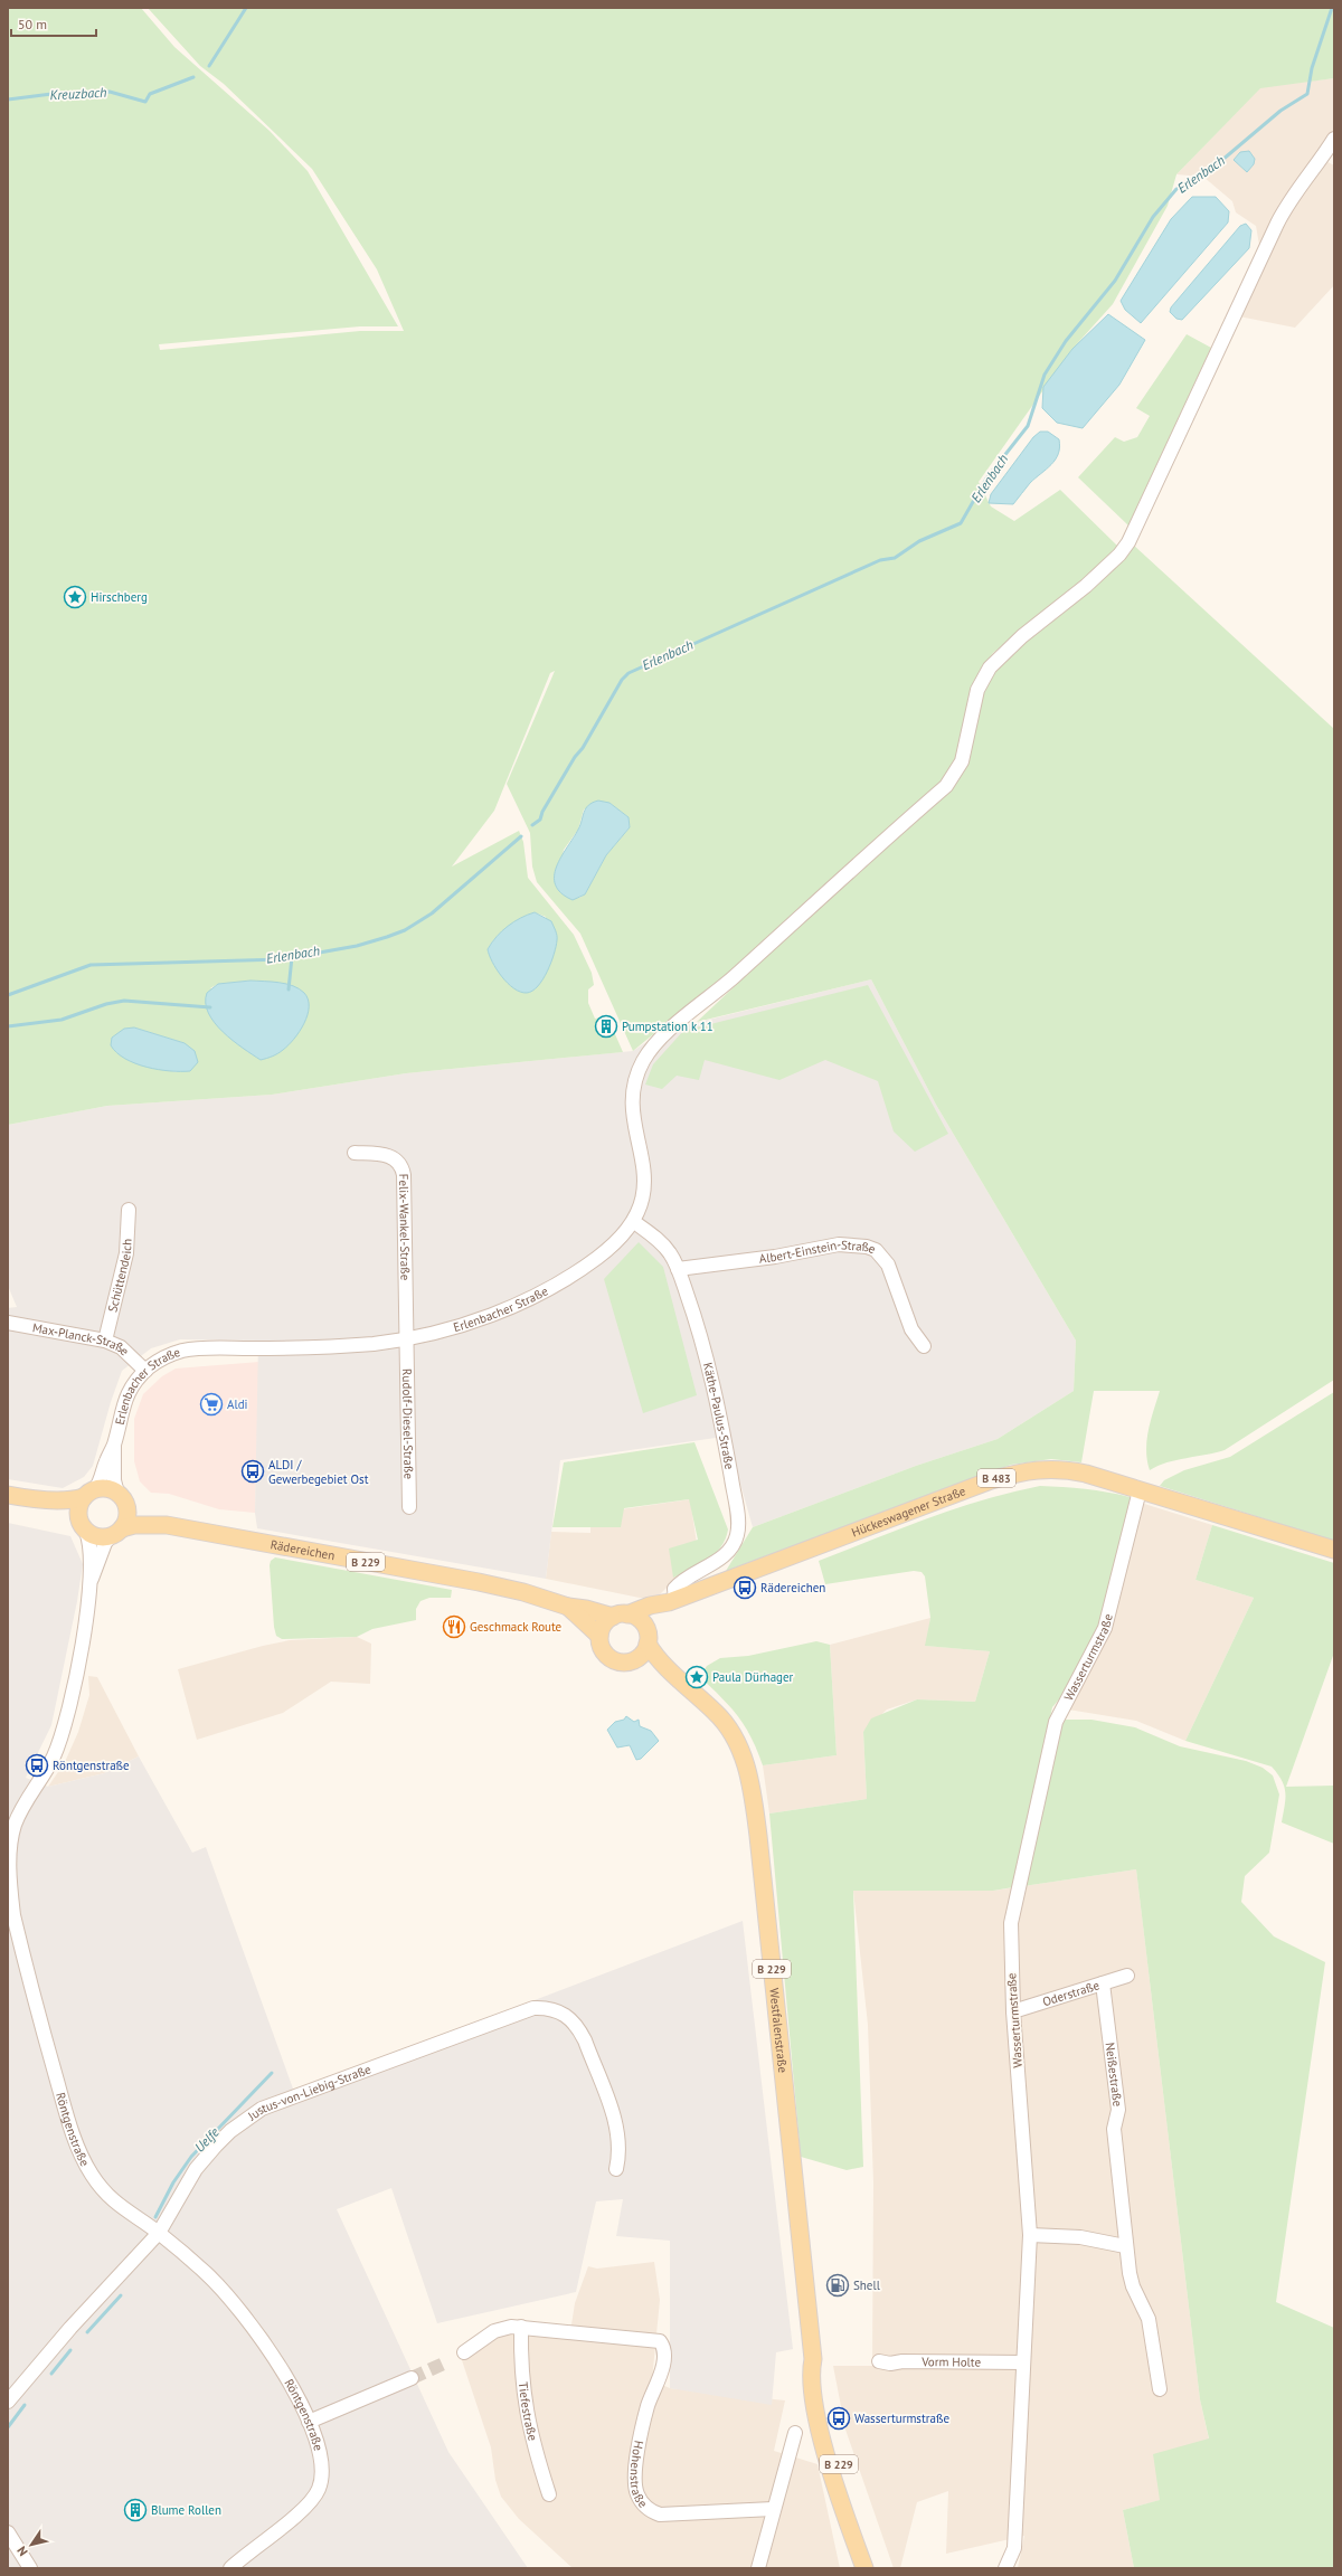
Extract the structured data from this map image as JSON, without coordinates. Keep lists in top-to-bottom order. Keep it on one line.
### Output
{"streets":{"main road":["B 483","Hückeswagener Straße","Rädereichen","B 229","Westfalenstraße"],"street":["Felix-Wankel-Straße","Albert-Einstein-Straße","Schüttendeich","Erlenbacher Straße","Max-Planck-Straße","Käthe-Paulus-Straße","Rudolf-Diesel-Straße","Wasserturmstraße","Oderstraße","Neißestraße","Justus-von-Liebig-Straße","Röntgenstraße","Vorm Holte","Tiefestraße","Hohenstraße"]},"crossings":[["Felix-Wankel-Straße","Erlenbacher Straße"],["Felix-Wankel-Straße","Rudolf-Diesel-Straße"],["Albert-Einstein-Straße","Käthe-Paulus-Straße"],["Schüttendeich","Max-Planck-Straße"],["Erlenbacher Straße","Max-Planck-Straße"],["Erlenbacher Straße","Käthe-Paulus-Straße"],["Erlenbacher Straße","Rudolf-Diesel-Straße"],["Erlenbacher Straße","Rädereichen"],["Erlenbacher Straße","Röntgenstraße"],["Käthe-Paulus-Straße","Hückeswagener Straße"],["Hückeswagener Straße","Rädereichen"],["Hückeswagener Straße","Wasserturmstraße"],["Hückeswagener Straße","Westfalenstraße"],["Rädereichen","Westfalenstraße"],["Rädereichen","Röntgenstraße"],["Wasserturmstraße","Oderstraße"],["Wasserturmstraße","Vorm Holte"],["Oderstraße","Neißestraße"],["Justus-von-Liebig-Straße","Röntgenstraße"],["Tiefestraße","Hohenstraße"]],"water":["Kreuzbach","Erlenbach","Uelfe"],"places":{"place":["Hirschberg","Paula Dürhager"],"building":["Pumpstation k 11","Blume Rollen"],"supermarket":["Aldi"],"bus stop":["ALDI / Gewerbegebiet Ost","Rädereichen","Röntgenstraße","Wasserturmstraße"],"restaurant":["Geschmack Route"],"fuel station":["Shell"]},"scale_bar":"50 m","north":"bottom left"}
